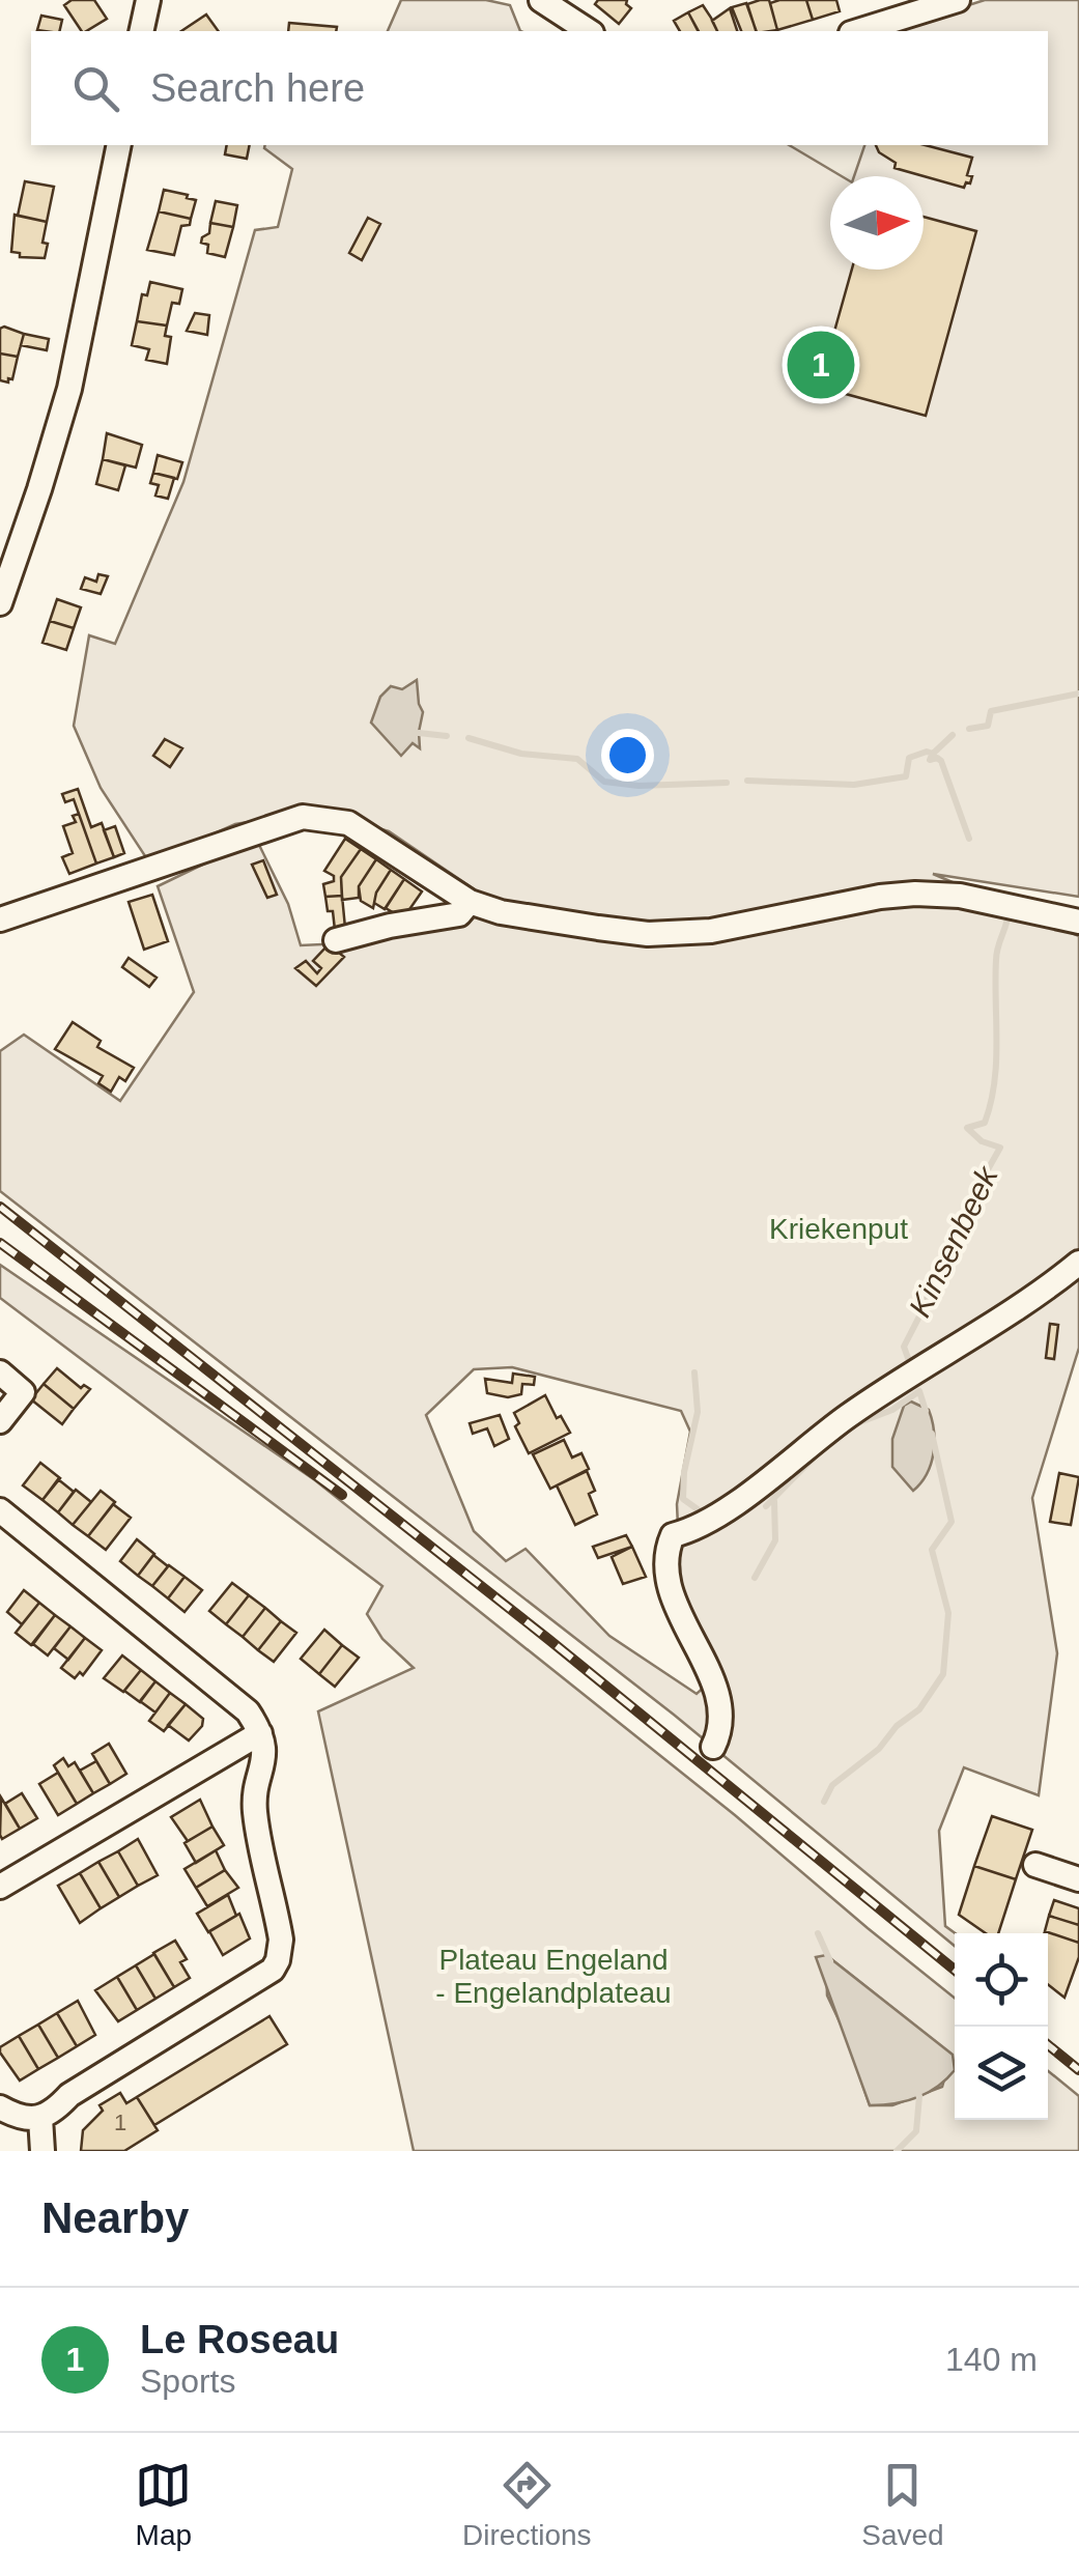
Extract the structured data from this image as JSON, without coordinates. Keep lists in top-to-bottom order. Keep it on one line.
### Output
{"water":["Kinsenbeek"],"parks":["Kriekenput","Plateau Engeland - Engelandplateau"],"house_numbers":["1"],"north":"right","page":{"search":"Search here","pins":"1","heading":"Nearby","list":[{"mark":"1","name":"Le Roseau","note":"Sports","value":"140 m"}],"nav":["Map","Directions","Saved"]}}
